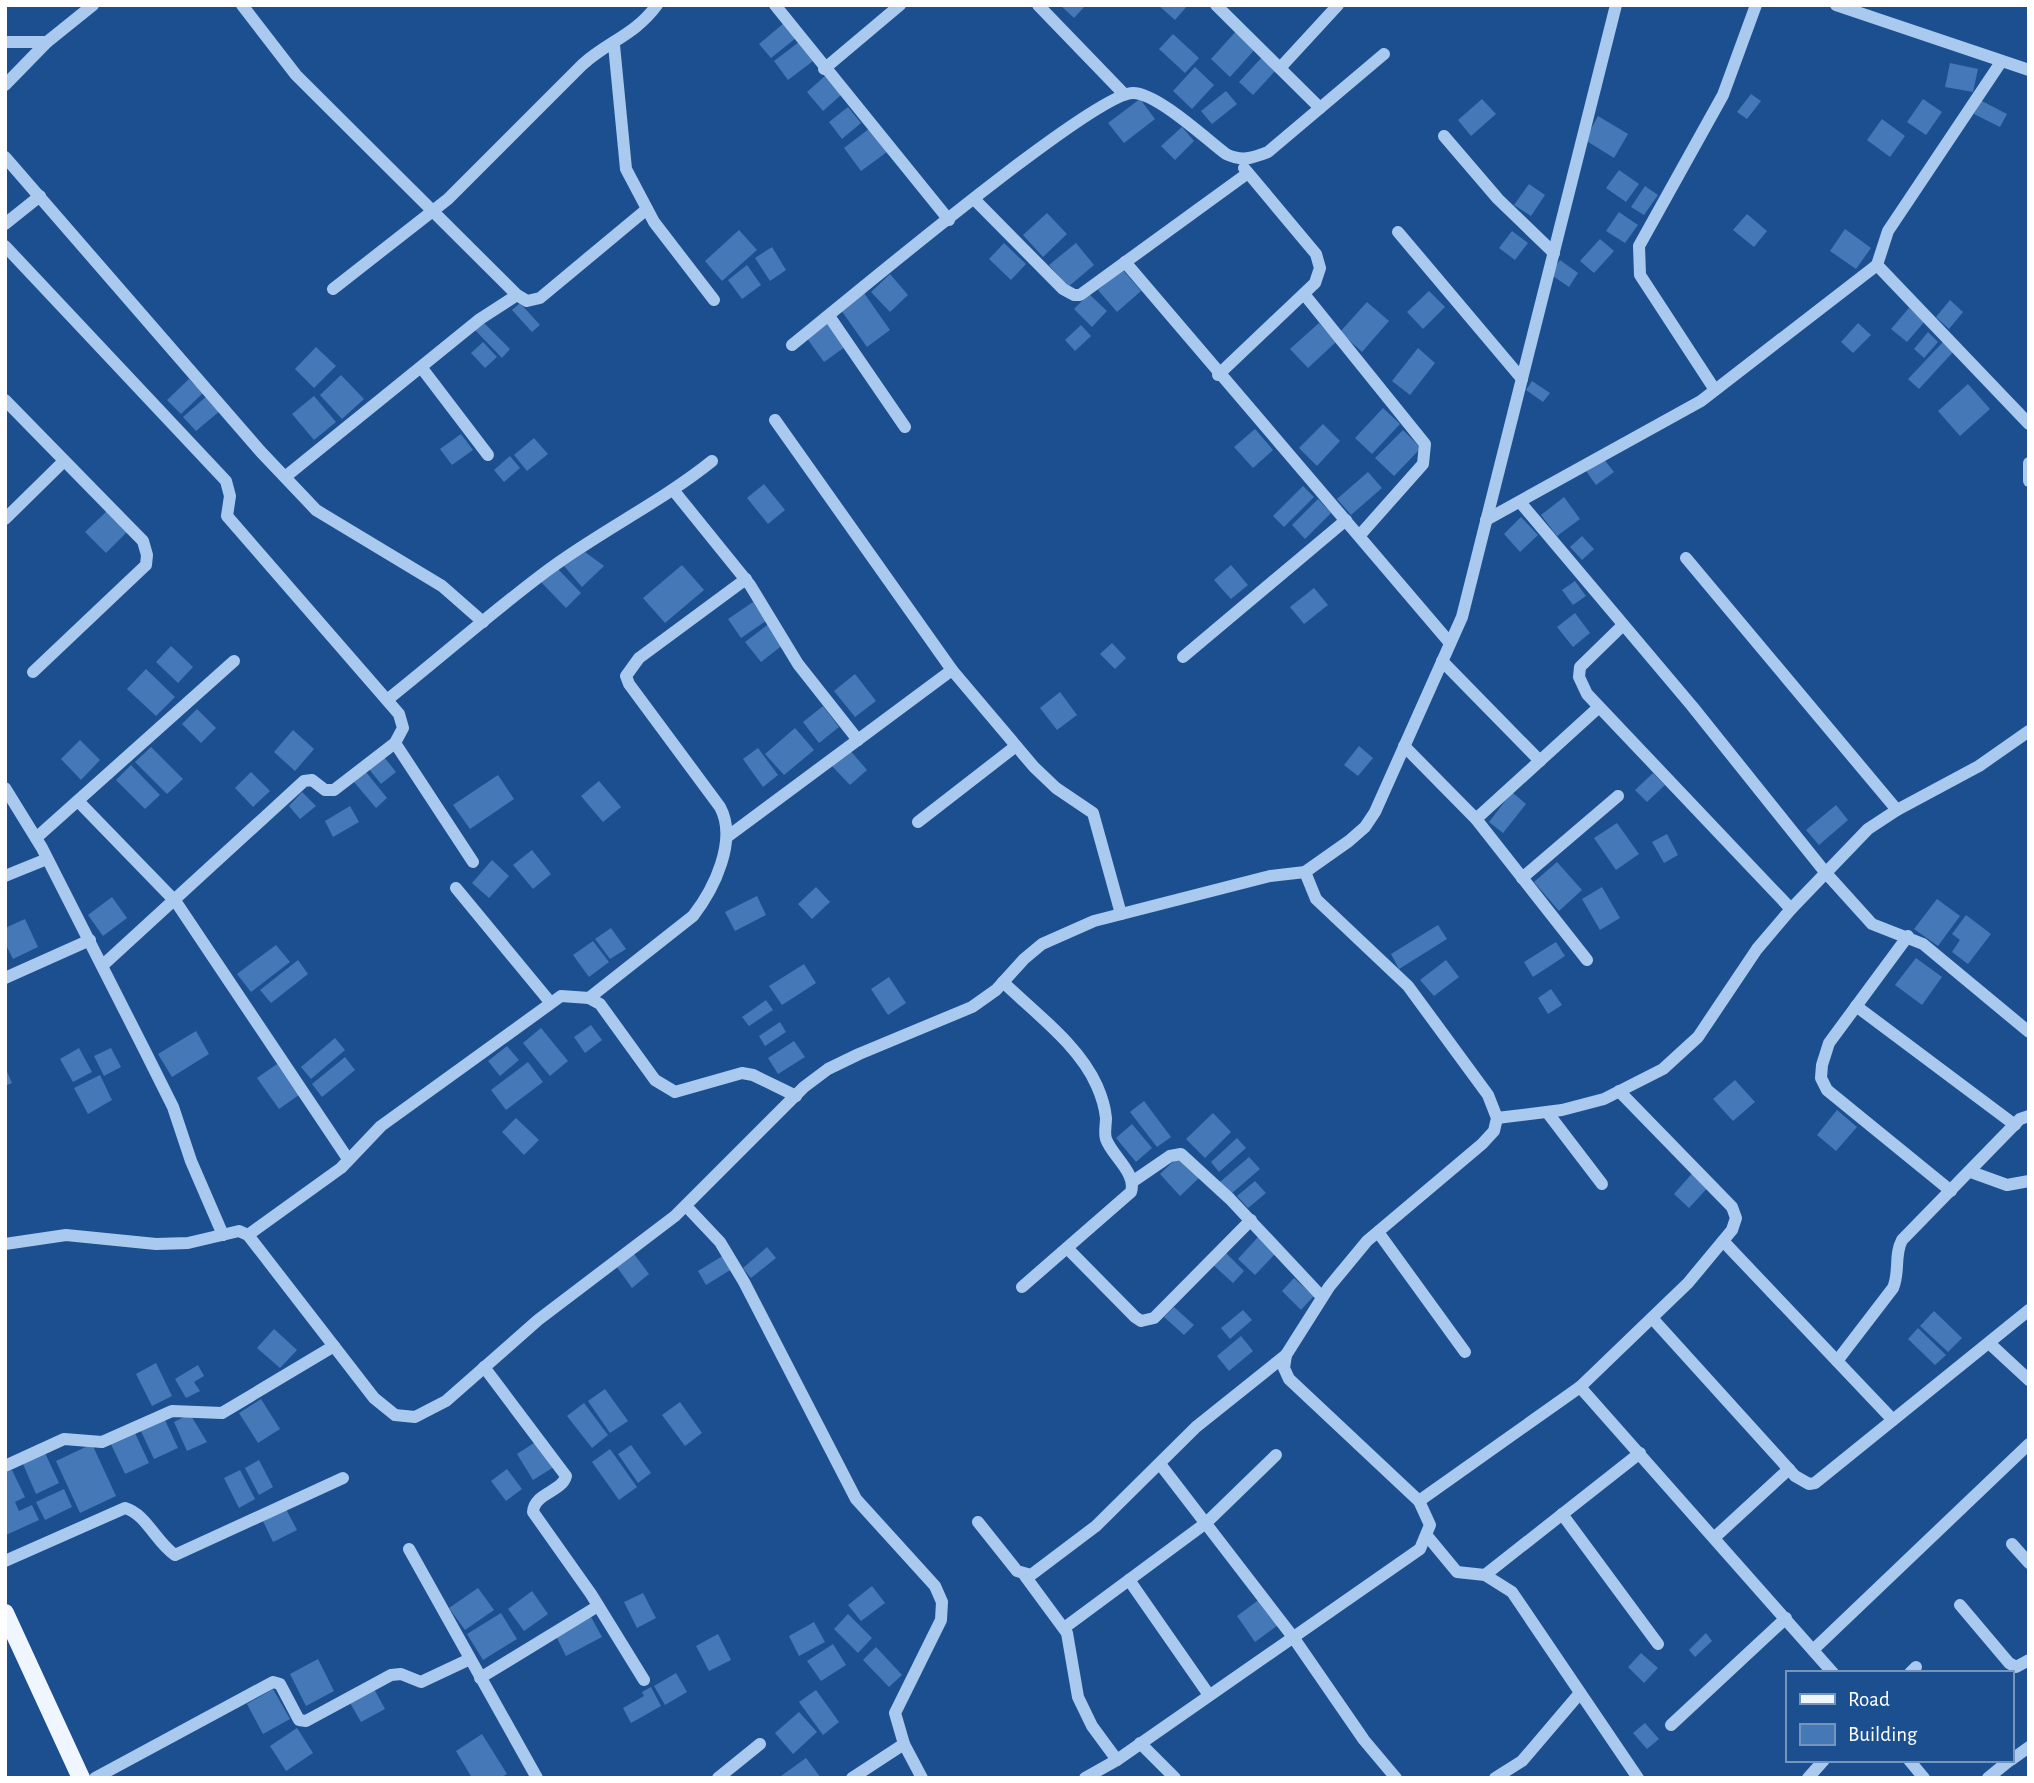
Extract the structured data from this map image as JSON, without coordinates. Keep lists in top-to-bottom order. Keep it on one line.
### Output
{"legend":["Road","Building"]}
